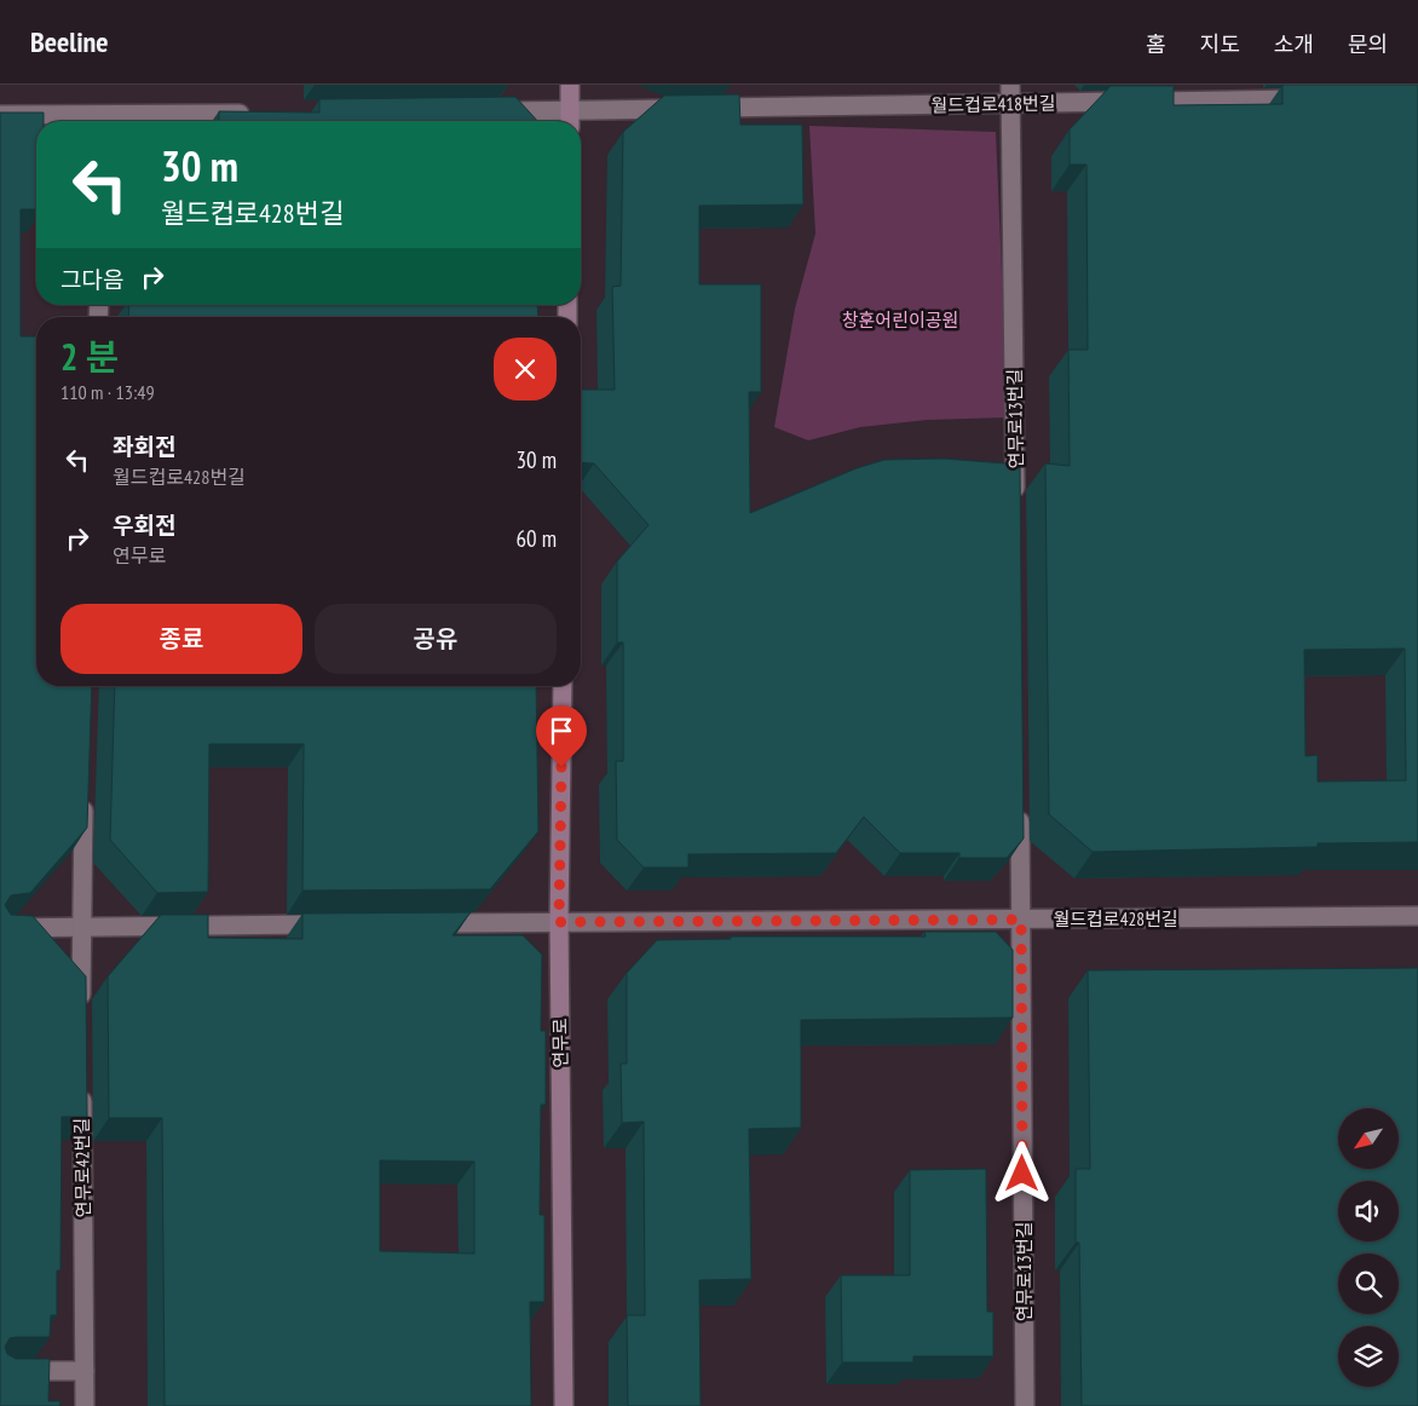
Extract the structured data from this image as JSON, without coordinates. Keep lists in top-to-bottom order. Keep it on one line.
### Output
{"streets":{"street":["월드컵로418번길","연무로13번길","월드컵로428번길","연무로","연무로42번길"]},"crossings":[["월드컵로418번길","연무로13번길"],["연무로13번길","월드컵로428번길"],["월드컵로428번길","연무로"]],"parks":["창훈어린이공원"],"north":"bottom left","page":{"header":"Beeline","nav":["홈","지도","소개","문의"],"turn":["30 m","월드컵로428번길"],"then":"그다음","heading":["2 분","110 m · 13:49"],"list":[{"name":"좌회전","note":"월드컵로428번길","value":"30 m"},{"name":"우회전","note":"연무로","value":"60 m"}],"buttons":["종료","공유"]}}
